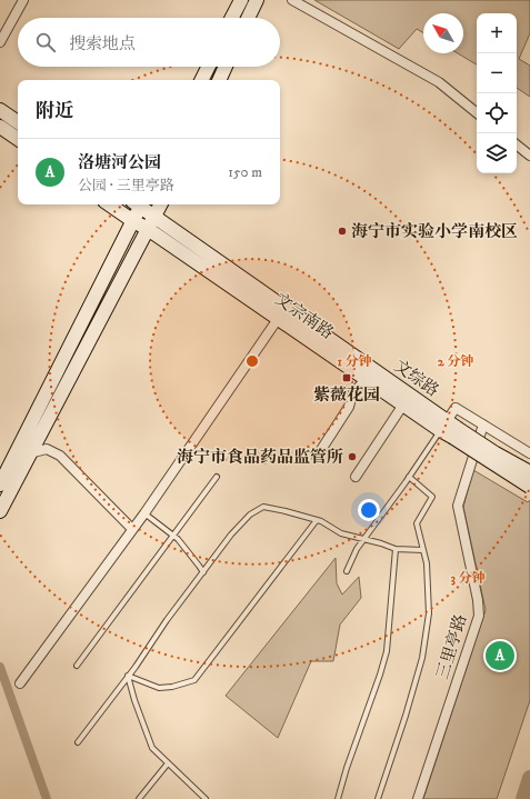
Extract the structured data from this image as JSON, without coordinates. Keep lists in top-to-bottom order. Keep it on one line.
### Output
{"streets":{"main road":["文宗南路","文综路"],"street":["三里亭路"]},"crossings":[["文宗南路","文综路"]],"places":{"other":["海宁市实验小学南校区","海宁市食品药品监管所"],"transit":["紫薇花园"]},"north":"top left","page":{"map_buttons":["+","−"],"search":"搜索地点","heading":"附近","list":[{"mark":"A","name":"洛塘河公园","note":"公园 · 三里亭路","value":"150 m"}],"pins":"A"},"rings":["1 分钟","2 分钟","3 分钟"]}
